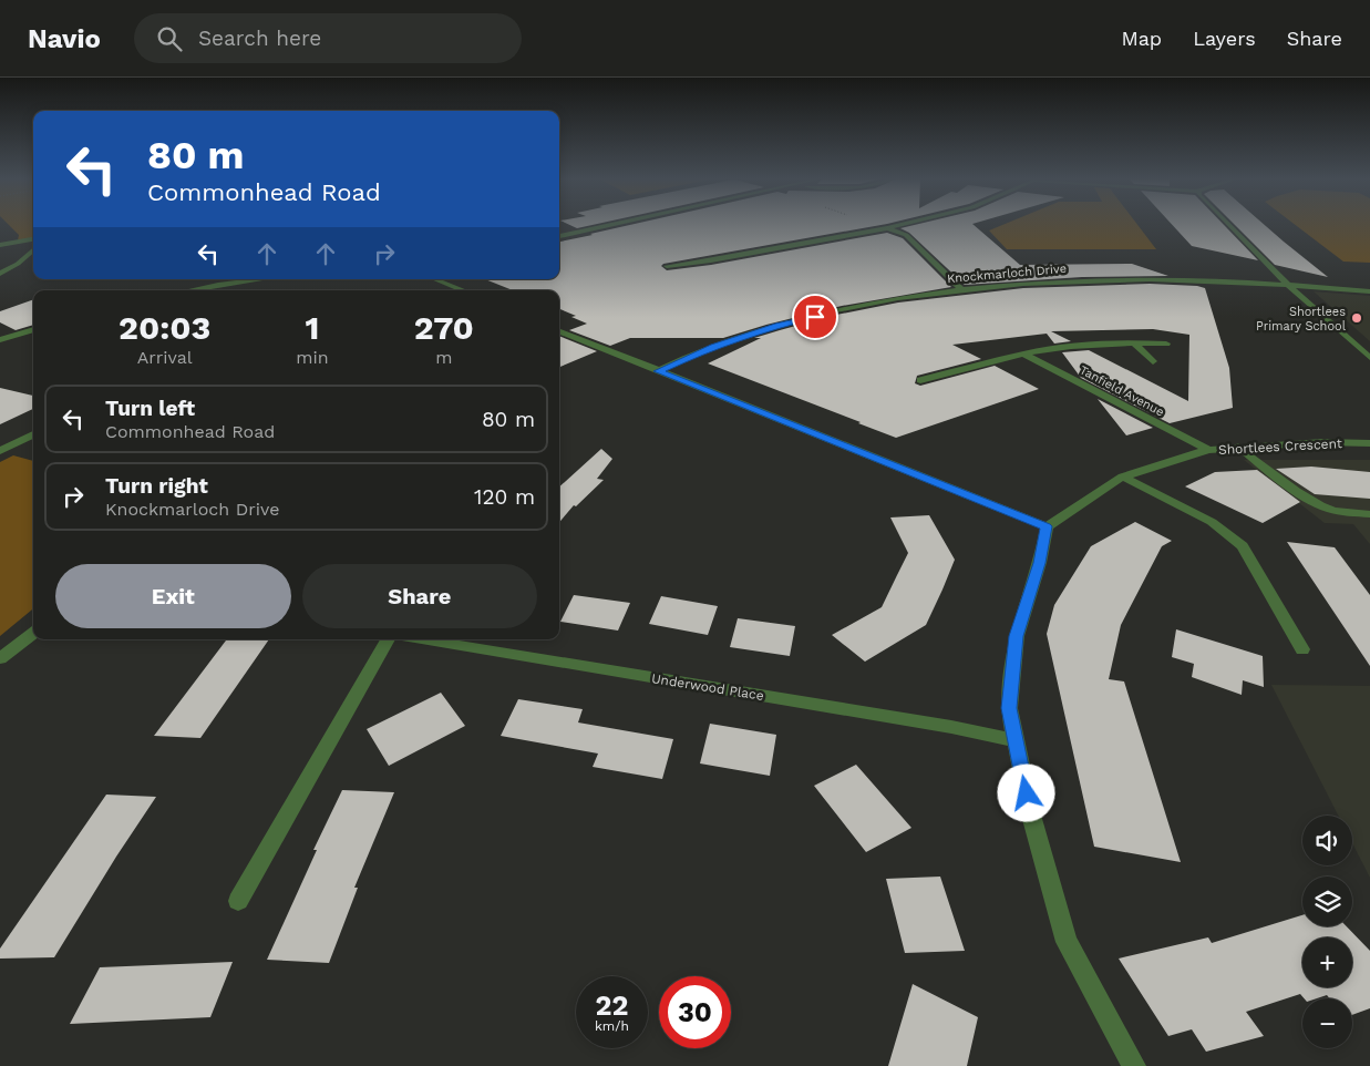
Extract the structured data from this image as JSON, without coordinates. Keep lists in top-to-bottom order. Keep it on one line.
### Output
{"streets":{"street":["Knockmarloch Drive","Tanfield Avenue","Shortlees Crescent","Underwood Place"]},"crossings":[["Tanfield Avenue","Shortlees Crescent"]],"places":["Shortlees Primary School"],"page":{"header":"Navio","search":"Search here","nav":["Map","Layers","Share"],"turn":["80 m","Commonhead Road"],"eta":["20:03","Arrival","1","min","270","m"],"list":[{"name":"Turn left","note":"Commonhead Road","value":"80 m"},{"name":"Turn right","note":"Knockmarloch Drive","value":"120 m"}],"buttons":["Exit","Share"],"map_buttons":["+","−"],"speed":"22 km/h","limit":"30"}}
